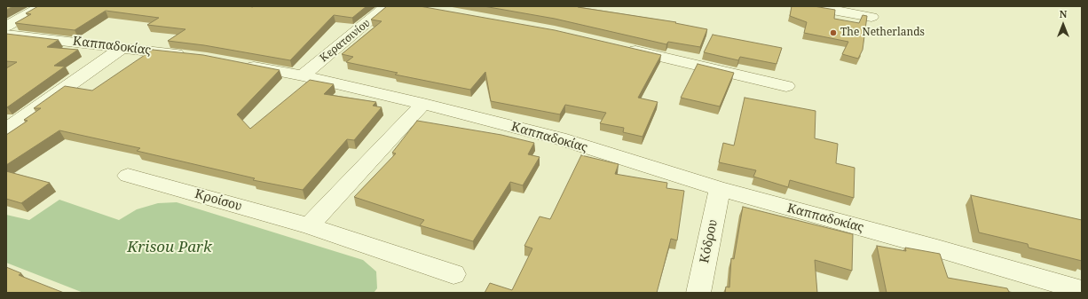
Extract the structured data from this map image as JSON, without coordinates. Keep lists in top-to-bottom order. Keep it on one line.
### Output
{"streets":{"street":["Κερατσινίου","Καππαδοκίας","Κροίσου","Κόδρου"]},"crossings":[["Κερατσινίου","Καππαδοκίας"],["Καππαδοκίας","Κόδρου"]],"parks":["Krisou Park"],"places":["The Netherlands"],"north":"top"}
